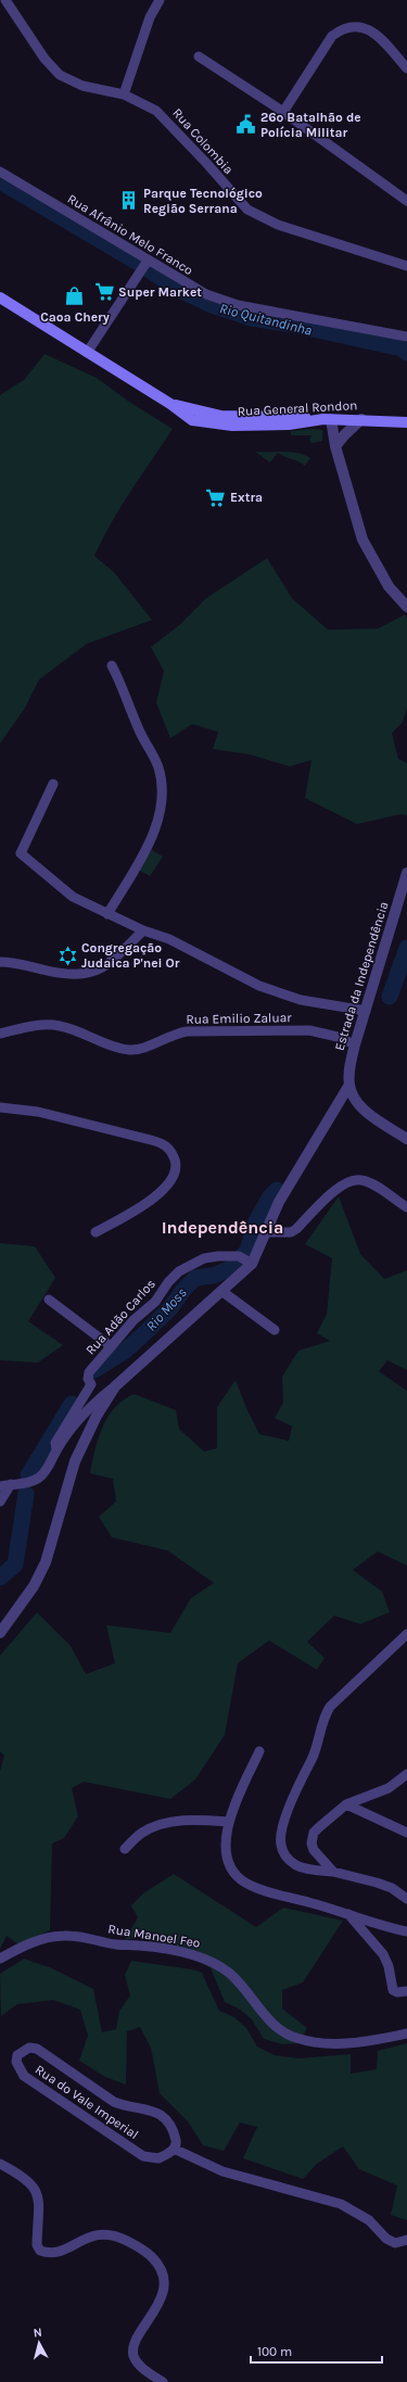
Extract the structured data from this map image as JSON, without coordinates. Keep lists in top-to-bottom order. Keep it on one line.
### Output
{"streets":{"main road":["Rua General Rondon"],"street":["Rua Colombia","Rua Afrânio Melo Franco","Estrada da Independência","Rua Emilio Zaluar","Rua Adão Carlos","Rua Manoel Feo","Rua do Vale Imperial"]},"crossings":[["Estrada da Independência","Rua Emilio Zaluar"]],"districts":["Independência"],"water":["Rio Quitandinha","Rio Moss"],"places":{"public building":["26º Batalhão de Polícia Militar"],"building":["Parque Tecnológico Região Serrana"],"supermarket":["Super Market","Extra"],"shop":["Caoa Chery"],"synagogue":["Congregação Judaica P'nei Or"]},"scale_bar":"100 m","north":"top"}
